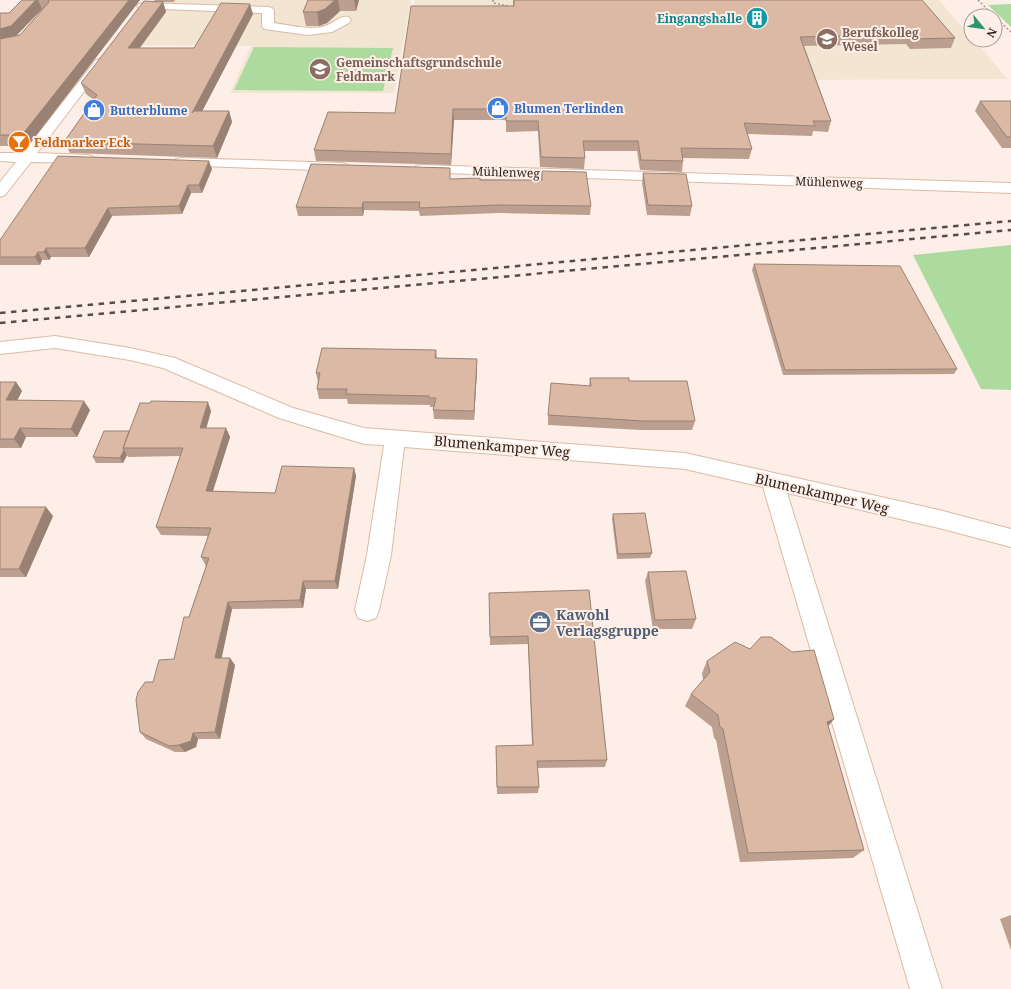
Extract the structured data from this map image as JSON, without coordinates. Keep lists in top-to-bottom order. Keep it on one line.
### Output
{"streets":{"street":["Mühlenweg","Blumenkamper Weg"]},"places":{"building":["Eingangshalle"],"school or university":["Berufskolleg Wesel","Gemeinschaftsgrundschule Feldmark"],"shop":["Blumen Terlinden","Butterblume"],"bar":["Feldmarker Eck"],"office":["Kawohl Verlagsgruppe"]},"north":"bottom right"}
